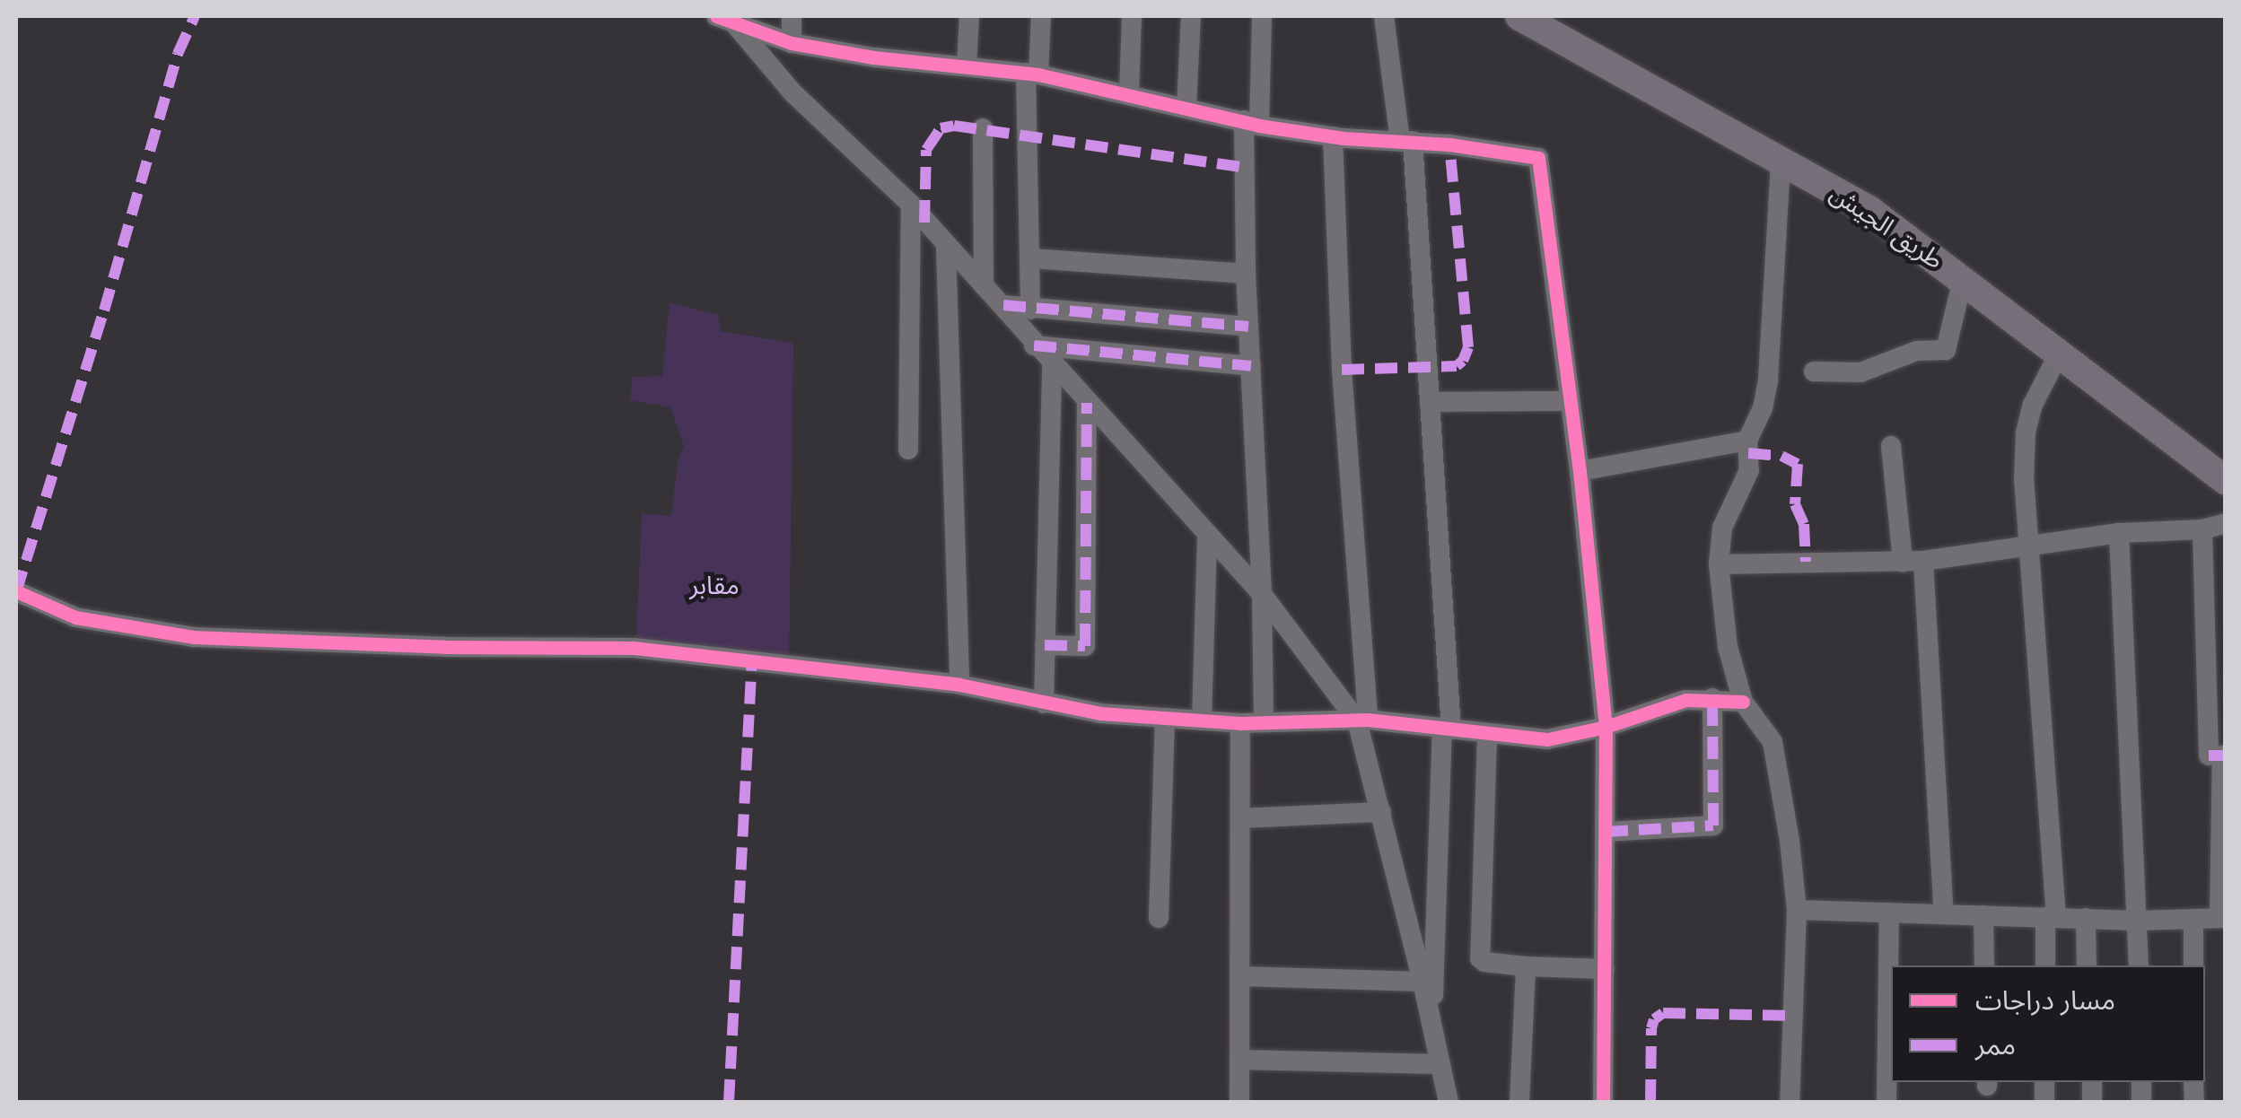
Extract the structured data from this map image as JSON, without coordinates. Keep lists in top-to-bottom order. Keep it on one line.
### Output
{"streets":{"main road":["طريق الجيش"]},"parks":["مقابر"],"legend":["مسار دراجات","ممر"]}
